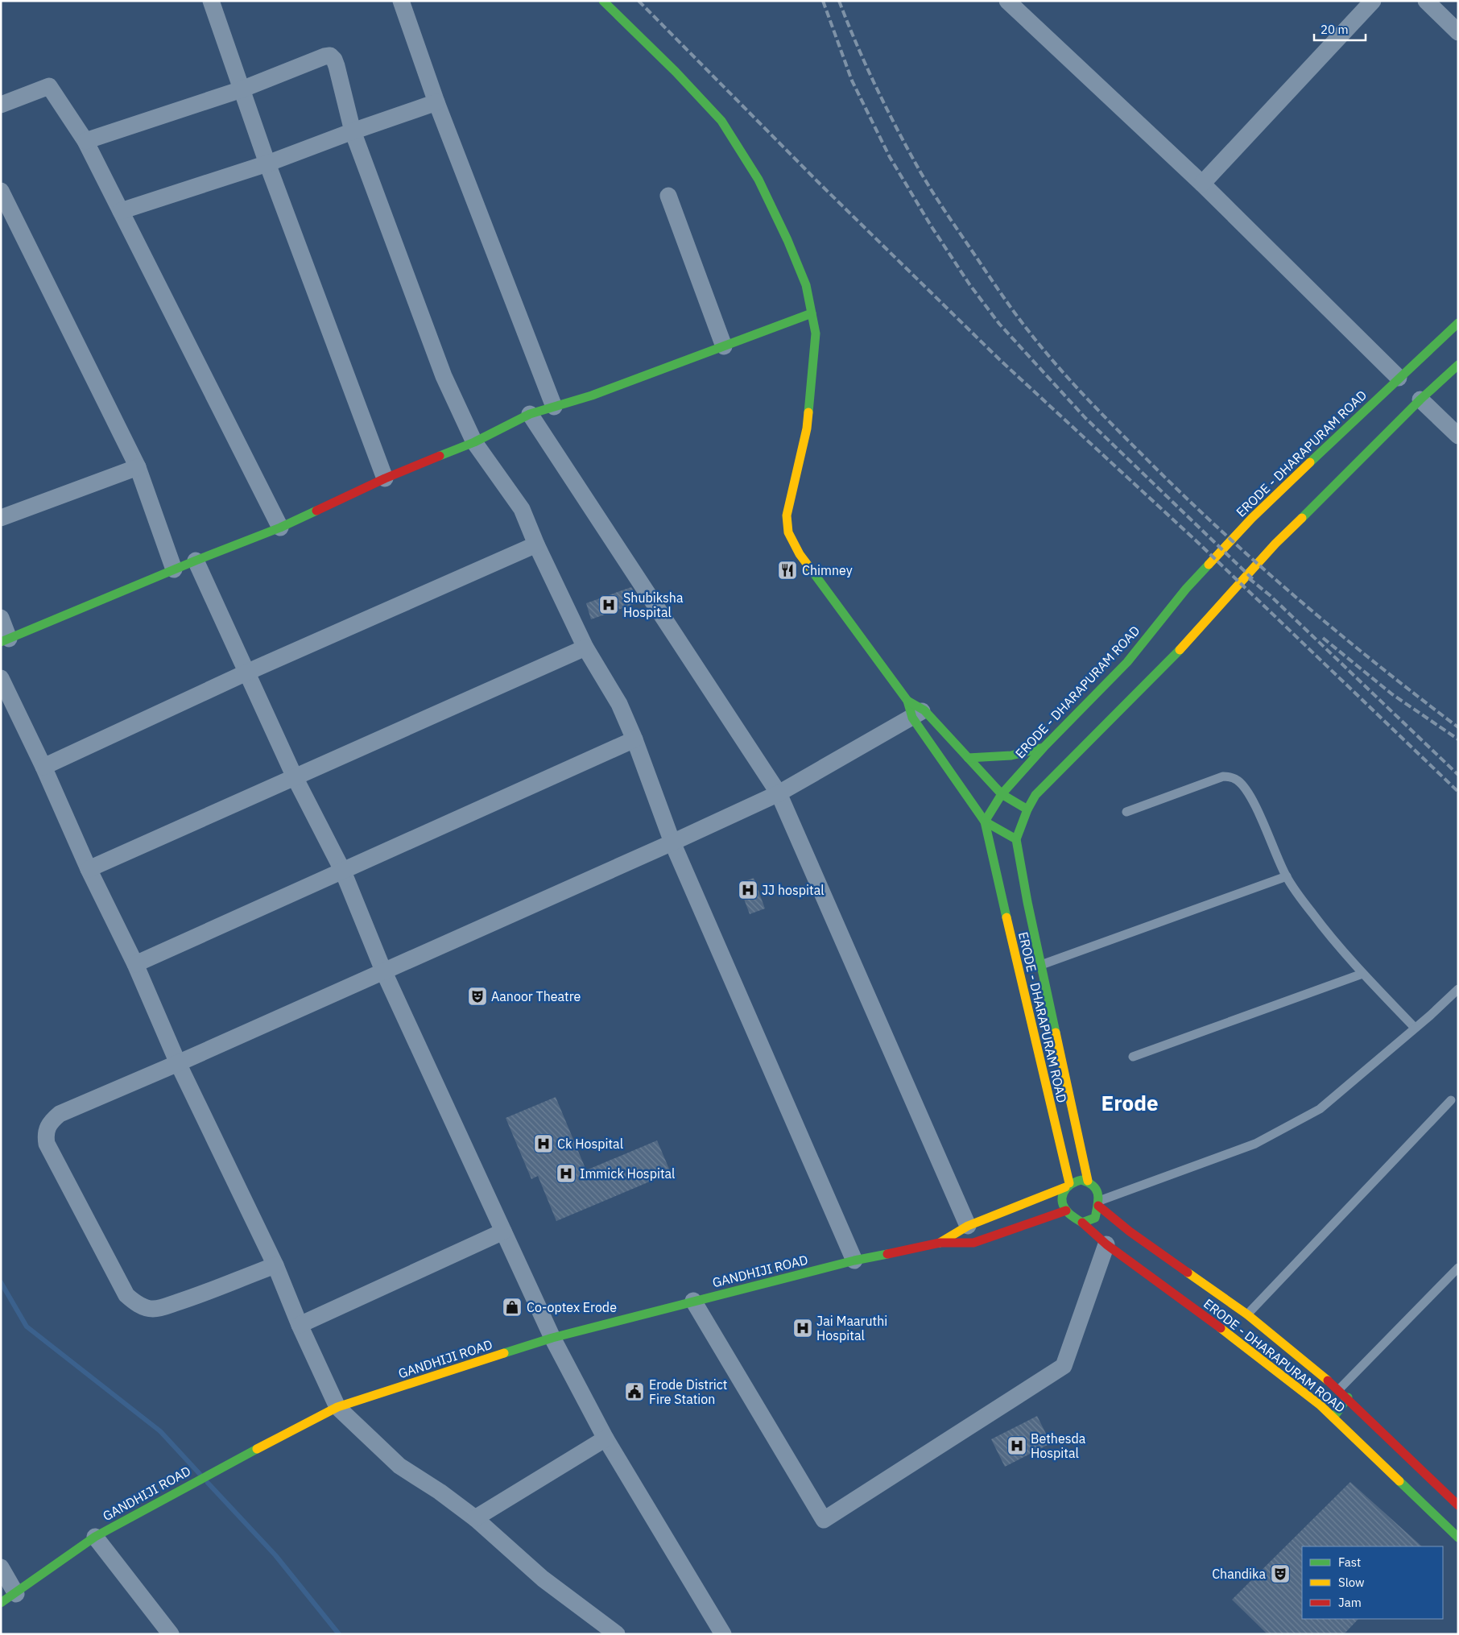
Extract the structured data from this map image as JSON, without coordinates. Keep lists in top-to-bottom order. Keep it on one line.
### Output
{"streets":{"main road":["ERODE - DHARAPURAM ROAD","GANDHIJI ROAD"]},"crossings":[["ERODE - DHARAPURAM ROAD","GANDHIJI ROAD"]],"districts":["Erode"],"places":{"restaurant":["Chimney"],"hospital":["Shubiksha Hospital","JJ hospital","Ck Hospital","Immick Hospital","Jai Maaruthi Hospital","Bethesda Hospital"],"theatre":["Aanoor Theatre","Chandika"],"shop":["Co-optex Erode"],"public building":["Erode District Fire Station"]},"legend":["Fast","Slow","Jam"],"scale_bar":"20 m"}
